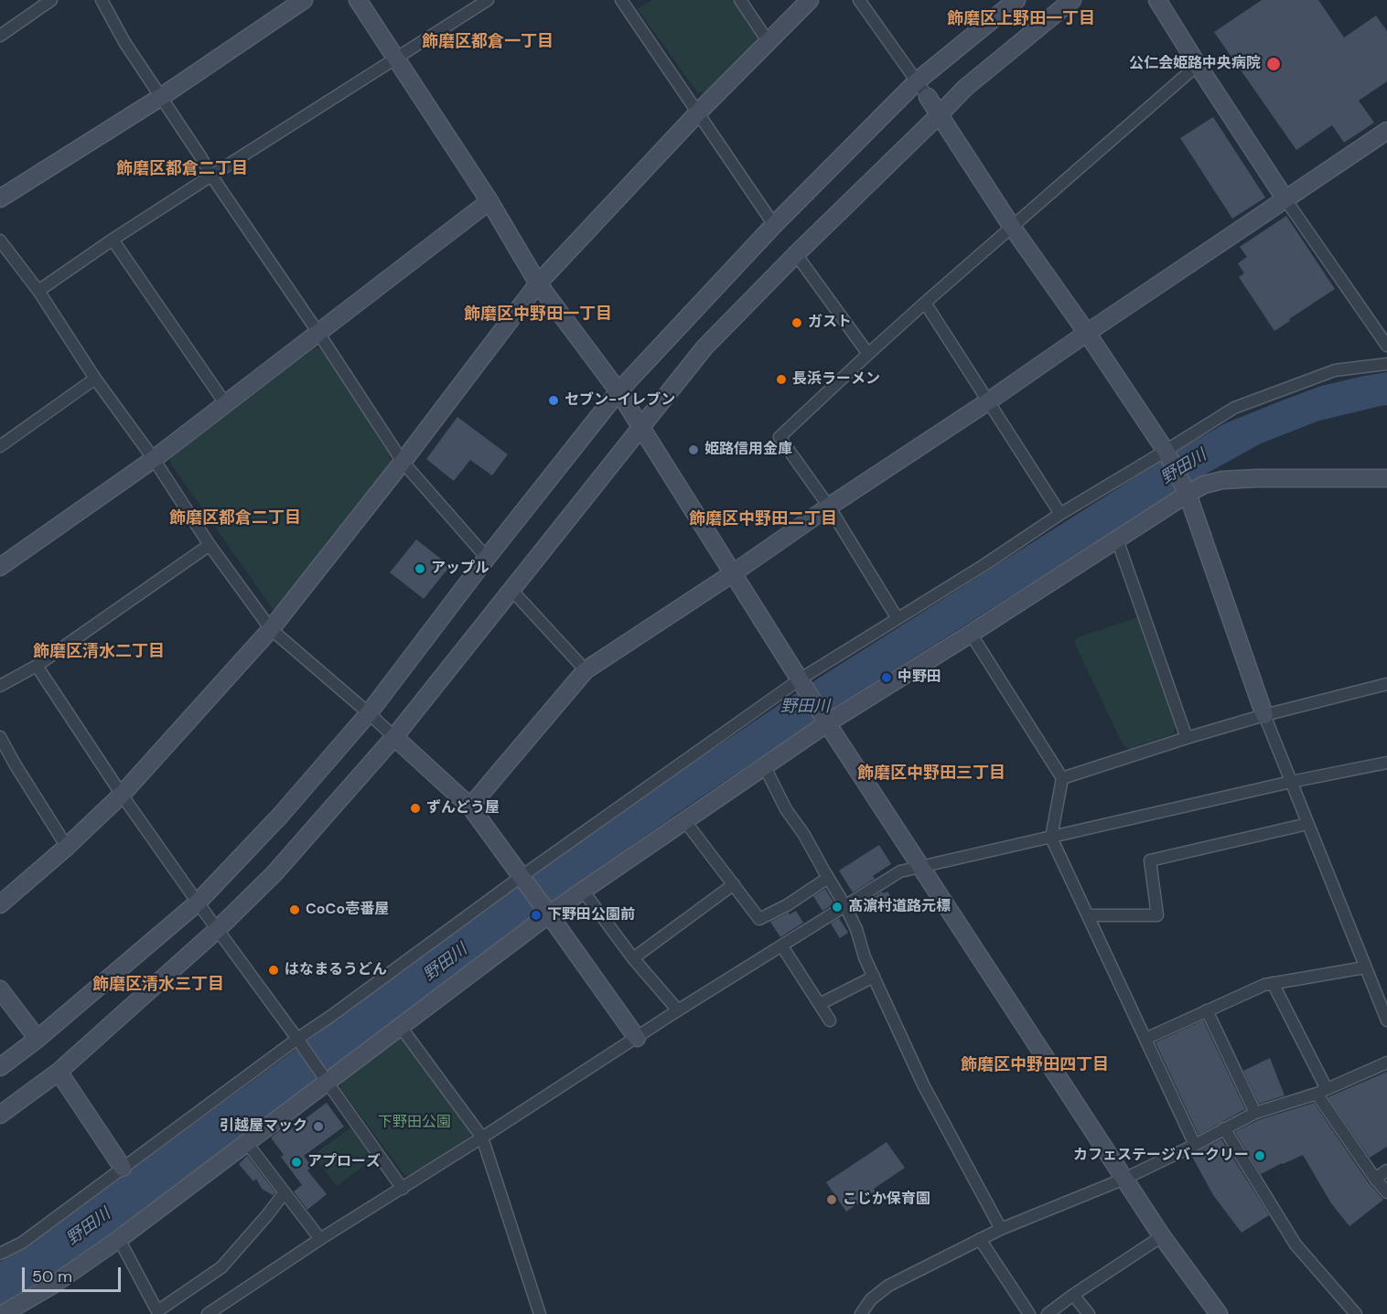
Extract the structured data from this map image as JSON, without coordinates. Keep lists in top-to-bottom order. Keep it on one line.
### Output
{"districts":["飾磨区上野田一丁目","飾磨区都倉一丁目","飾磨区都倉二丁目","飾磨区中野田一丁目","飾磨区都倉二丁目","飾磨区中野田二丁目","飾磨区清水二丁目","飾磨区中野田三丁目","飾磨区清水三丁目","飾磨区中野田四丁目"],"water":["野田川"],"parks":["下野田公園"],"places":["公仁会姫路中央病院","ガスト","長浜ラーメン","セブン-イレブン","姫路信用金庫","アップル","中野田","ずんどう屋","髙濵村道路元標","CoCo壱番屋","下野田公園前","はなまるうどん","引越屋マック","カフェステージバークリー","アプローズ","こじか保育園"],"scale_bar":"50 m"}
